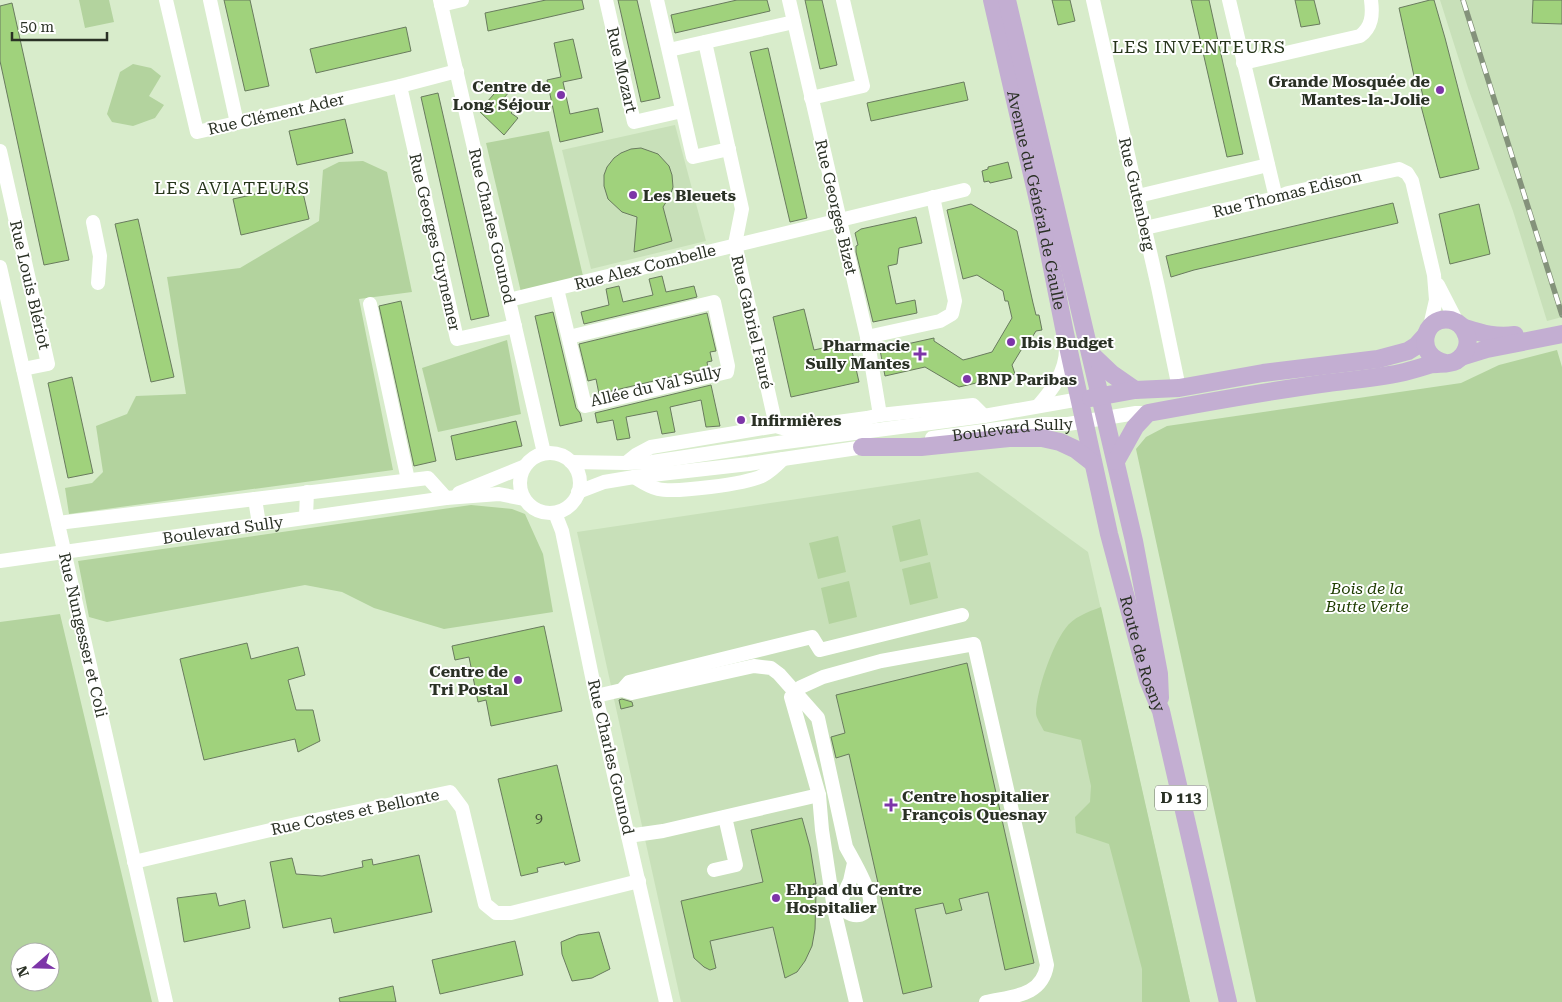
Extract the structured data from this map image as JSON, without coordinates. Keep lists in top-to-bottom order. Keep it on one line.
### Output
{"streets":{"main road":["Avenue du Général de Gaulle","Boulevard Sully","Route de Rosny","D 113"],"street":["Rue Mozart","Rue Clément Ader","Rue Gutenberg","Rue Thomas Edison","Rue Georges Bizet","Rue Charles Gounod","Rue Georges Guynemer","Rue Alex Combelle","Rue Louis Blériot","Rue Gabriel Fauré","Allée du Val Sully","Rue Nungesser et Coli","Rue Costes et Bellonte"]},"crossings":[["Rue Clément Ader","Rue Charles Gounod"],["Rue Clément Ader","Rue Georges Guynemer"],["Rue Gutenberg","Rue Thomas Edison"],["Rue Gutenberg","Boulevard Sully"],["Avenue du Général de Gaulle","Boulevard Sully"],["Avenue du Général de Gaulle","D 113"],["Rue Georges Bizet","Rue Alex Combelle"],["Rue Georges Bizet","Boulevard Sully"],["Rue Charles Gounod","Rue Georges Guynemer"],["Rue Charles Gounod","Rue Alex Combelle"],["Rue Charles Gounod","Boulevard Sully"],["Rue Charles Gounod","Rue Costes et Bellonte"],["Rue Alex Combelle","Rue Gabriel Fauré"],["Rue Alex Combelle","Allée du Val Sully"],["Rue Louis Blériot","Rue Nungesser et Coli"],["Rue Gabriel Fauré","Boulevard Sully"],["Boulevard Sully","Rue Nungesser et Coli"],["Boulevard Sully","Route de Rosny"],["Boulevard Sully","D 113"],["Rue Nungesser et Coli","Rue Costes et Bellonte"],["Route de Rosny","D 113"]],"districts":["LES INVENTEURS","LES AVIATEURS"],"parks":["Bois de la Butte Verte"],"places":{"other":["Grande Mosquée de Mantes-la-Jolie","Centre de Long Séjour","Les Bleuets","Ibis Budget","BNP Paribas","Infirmières","Centre de Tri Postal","Ehpad du Centre Hospitalier"],"health":["Pharmacie Sully Mantes","Centre hospitalier François Quesnay"]},"house_numbers":["9"],"scale_bar":"50 m","north":"left"}
